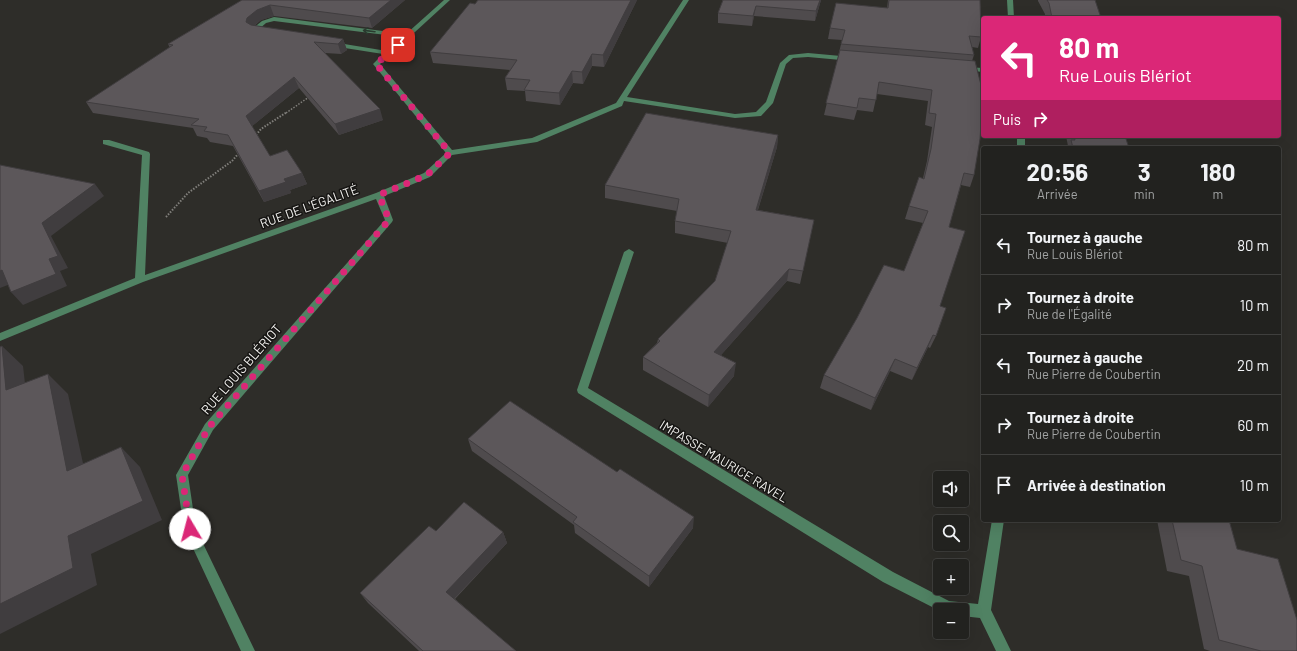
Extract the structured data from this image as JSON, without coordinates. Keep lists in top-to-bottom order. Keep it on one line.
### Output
{"streets":{"street":["RUE DE L'ÉGALITÉ","RUE LOUIS BLÉRIOT","IMPASSE MAURICE RAVEL"]},"crossings":[["RUE DE L'ÉGALITÉ","RUE LOUIS BLÉRIOT"]],"page":{"turn":["80 m","Rue Louis Blériot"],"then":"Puis","eta":["20:56","Arrivée","3","min","180","m"],"list":[{"name":"Tournez à gauche","note":"Rue Louis Blériot","value":"80 m"},{"name":"Tournez à droite","note":"Rue de l'Égalité","value":"10 m"},{"name":"Tournez à gauche","note":"Rue Pierre de Coubertin","value":"20 m"},{"name":"Tournez à droite","note":"Rue Pierre de Coubertin","value":"60 m"},{"name":"Arrivée à destination","value":"10 m"}],"map_buttons":["+","−"]}}
